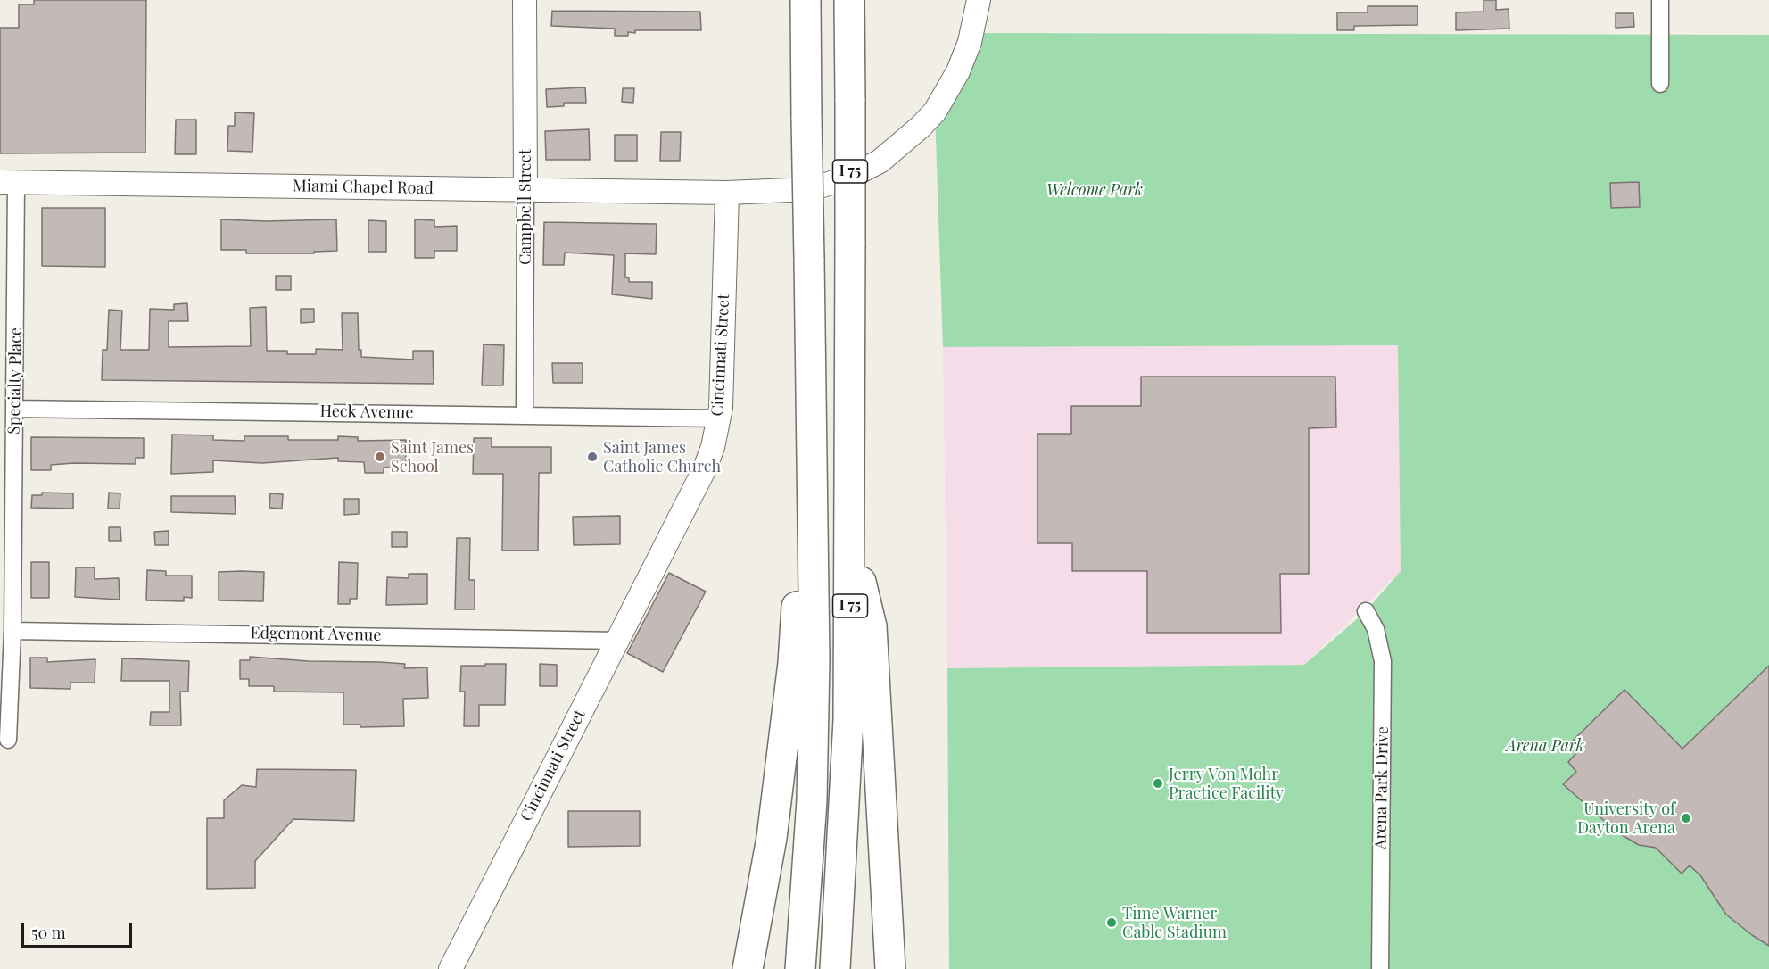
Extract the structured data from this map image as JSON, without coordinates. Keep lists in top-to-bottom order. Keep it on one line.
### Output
{"streets":{"highway":["I 75"],"street":["Miami Chapel Road","Campbell Street","Cincinnati Street","Specialty Place","Heck Avenue","Edgemont Avenue","Arena Park Drive"]},"crossings":[["Miami Chapel Road","Campbell Street"],["Miami Chapel Road","Cincinnati Street"],["Miami Chapel Road","Specialty Place"],["Campbell Street","Heck Avenue"],["Cincinnati Street","Heck Avenue"],["Cincinnati Street","Edgemont Avenue"],["Specialty Place","Heck Avenue"],["Specialty Place","Edgemont Avenue"]],"parks":["Welcome Park","Arena Park"],"places":["Saint James School","Saint James Catholic Church","Jerry Von Mohr Practice Facility","University of Dayton Arena","Time Warner Cable Stadium"],"scale_bar":"50 m"}
